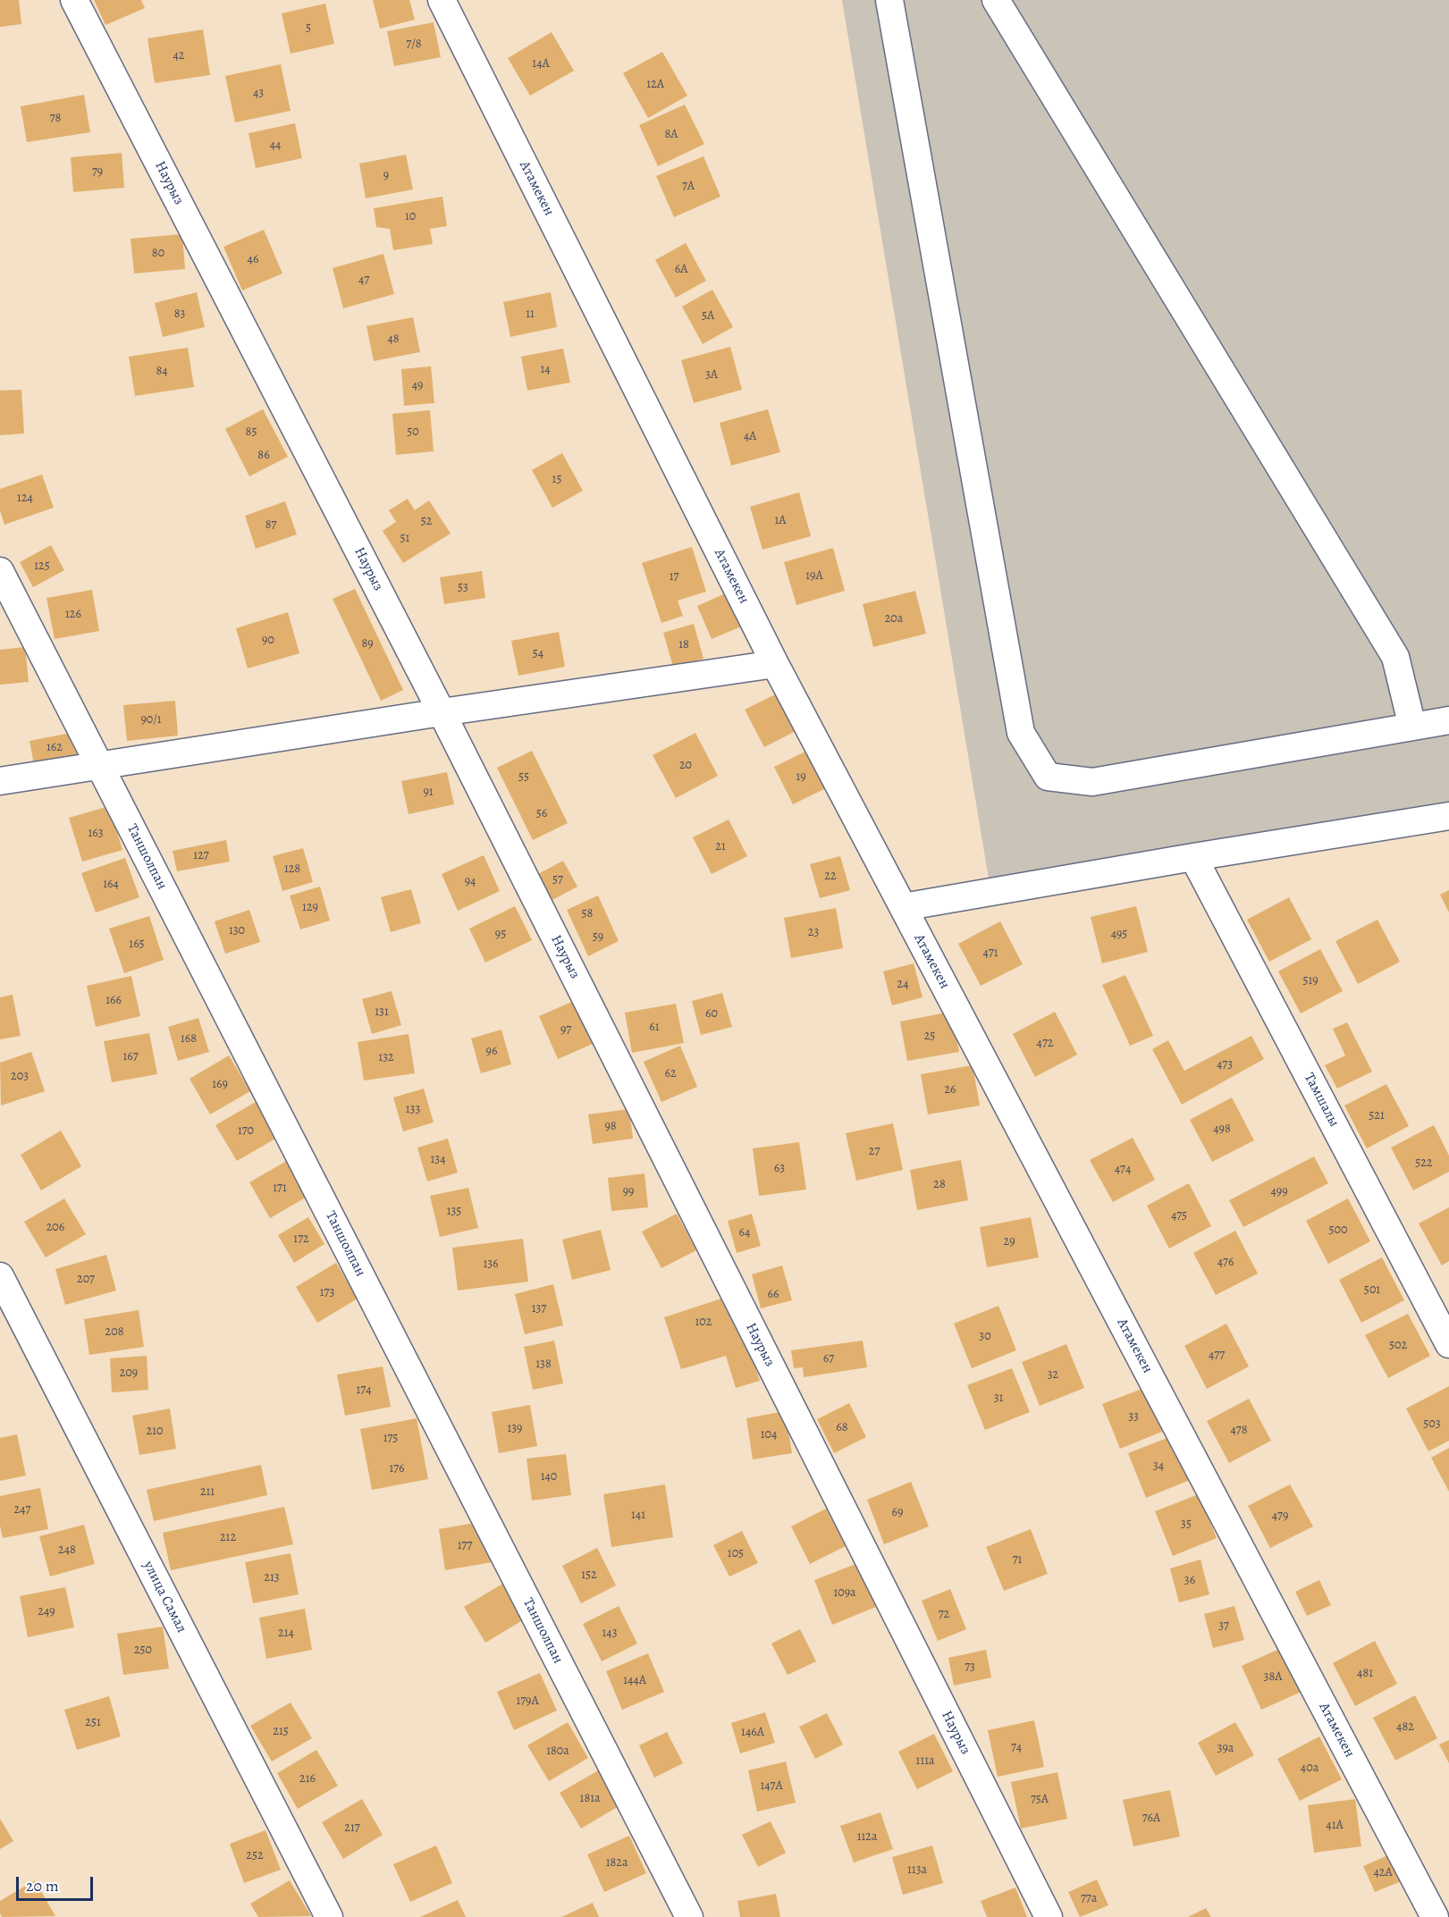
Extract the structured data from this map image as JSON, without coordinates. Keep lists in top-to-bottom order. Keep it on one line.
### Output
{"streets":{"street":["Наурыз","Атамекен","Таншолпан","Тамшалы","улица Самал"]},"house_numbers":["5","7/8","42","14А","12А","43","78","8А","44","79","9","7А","10","80","46","6А","47","83","11","5А","48","14","84","3А","49","85","50","4А","86","15","124","1А","52","87","51","125","19А","17","53","126","20а","90","89","18","54","90/1","162","20","55","19","91","56","163","21","127","128","22","57","94","164","129","58","130","23","95","495","59","165","471","519","24","166","131","60","61","97","25","168","472","96","167","132","473","62","203","169","26","133","521","98","498","170","27","134","522","63","474","28","171","99","499","135","475","206","500","64","172","29","476","136","207","501","173","66","137","102","208","30","502","477","67","138","209","32","174","31","33","503","68","139","478","210","104","175","34","176","140","211","247","69","141","479","35","212","177","248","105","71","152","213","36","109а","249","72","37","214","143","250","73","481","38А","144А","179А","251","482","215","146А","74","39а","180а","111а","40а","216","147А","181а","75А","76А","41А","217","112а","252","182а","113а","42А","77а"],"scale_bar":"20 m"}
